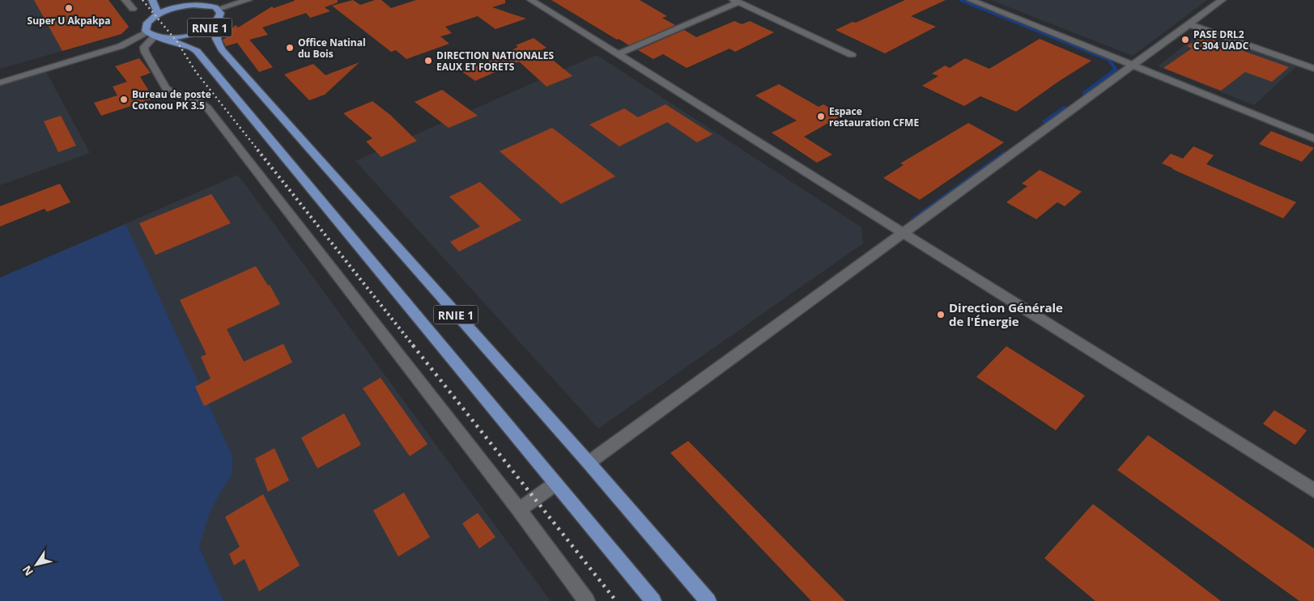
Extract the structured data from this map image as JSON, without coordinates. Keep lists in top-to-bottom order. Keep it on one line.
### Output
{"streets":{"highway":["RNIE 1"]},"places":["Super U Akpakpa","PASE DRL2 C 304 UADC","Office Natinal du Bois","DIRECTION NATIONALES EAUX ET FORETS","Bureau de poste Cotonou PK 3.5","Espace restauration CFME","Direction Générale de l'Énergie"],"north":"bottom left"}
